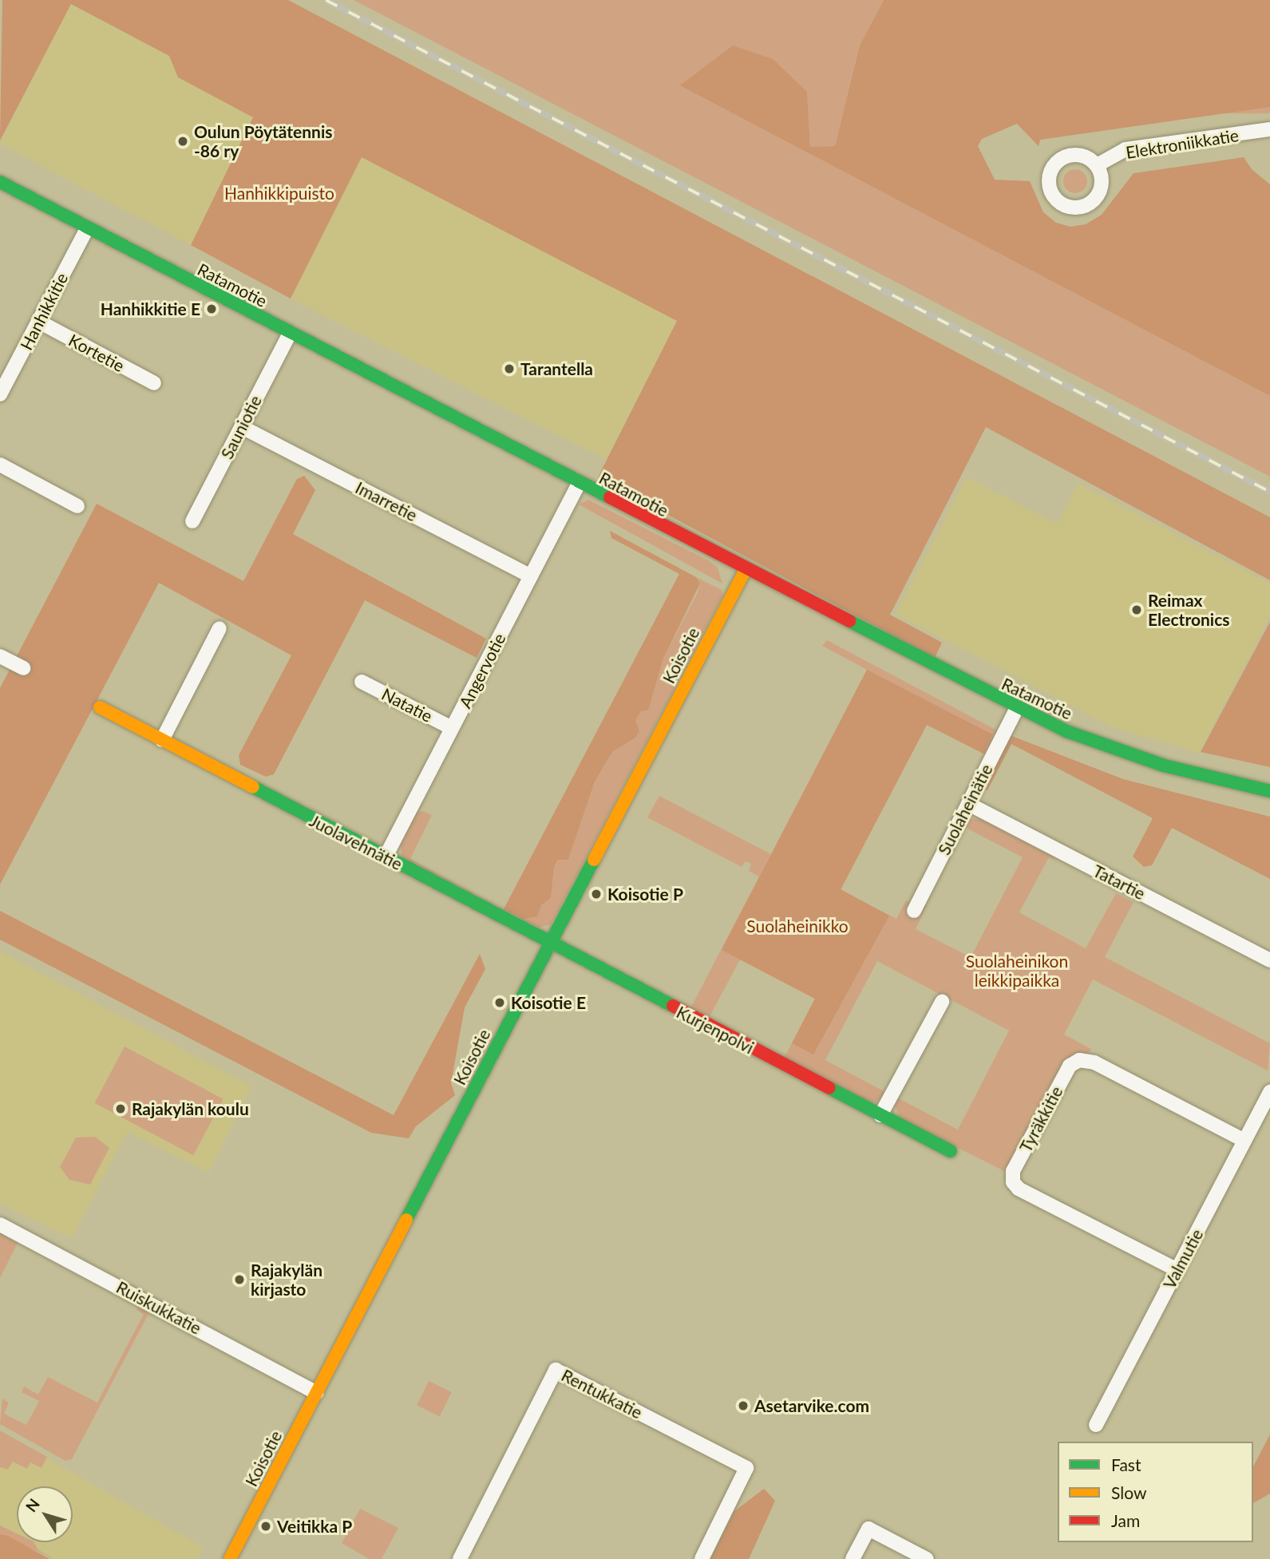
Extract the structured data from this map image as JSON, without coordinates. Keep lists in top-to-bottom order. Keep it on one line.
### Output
{"streets":{"street":["Elektroniikkatie","Ratamotie","Hanhikkitie","Kortetie","Sauniotie","Imarretie","Koisotie","Angervotie","Natatie","Suolaheinätie","Juolavehnätie","Tatartie","Kurjenpolvi","Tyräkkitie","Valmutie","Ruiskukkatie","Rentukkatie"]},"crossings":[["Ratamotie","Hanhikkitie"],["Ratamotie","Sauniotie"],["Ratamotie","Koisotie"],["Ratamotie","Angervotie"],["Ratamotie","Suolaheinätie"],["Hanhikkitie","Kortetie"],["Sauniotie","Imarretie"],["Imarretie","Angervotie"],["Koisotie","Juolavehnätie"],["Koisotie","Kurjenpolvi"],["Koisotie","Ruiskukkatie"],["Angervotie","Natatie"],["Angervotie","Juolavehnätie"],["Suolaheinätie","Tatartie"],["Juolavehnätie","Kurjenpolvi"],["Tyräkkitie","Valmutie"]],"parks":["Hanhikkipuisto","Suolaheinikko","Suolaheinikon leikkipaikka"],"places":["Oulun Pöytätennis -86 ry","Hanhikkitie E","Tarantella","Reimax Electronics","Koisotie P","Koisotie E","Rajakylän koulu","Rajakylän kirjasto","Asetarvike.com","Veitikka P"],"legend":["Fast","Slow","Jam"],"north":"top left"}
